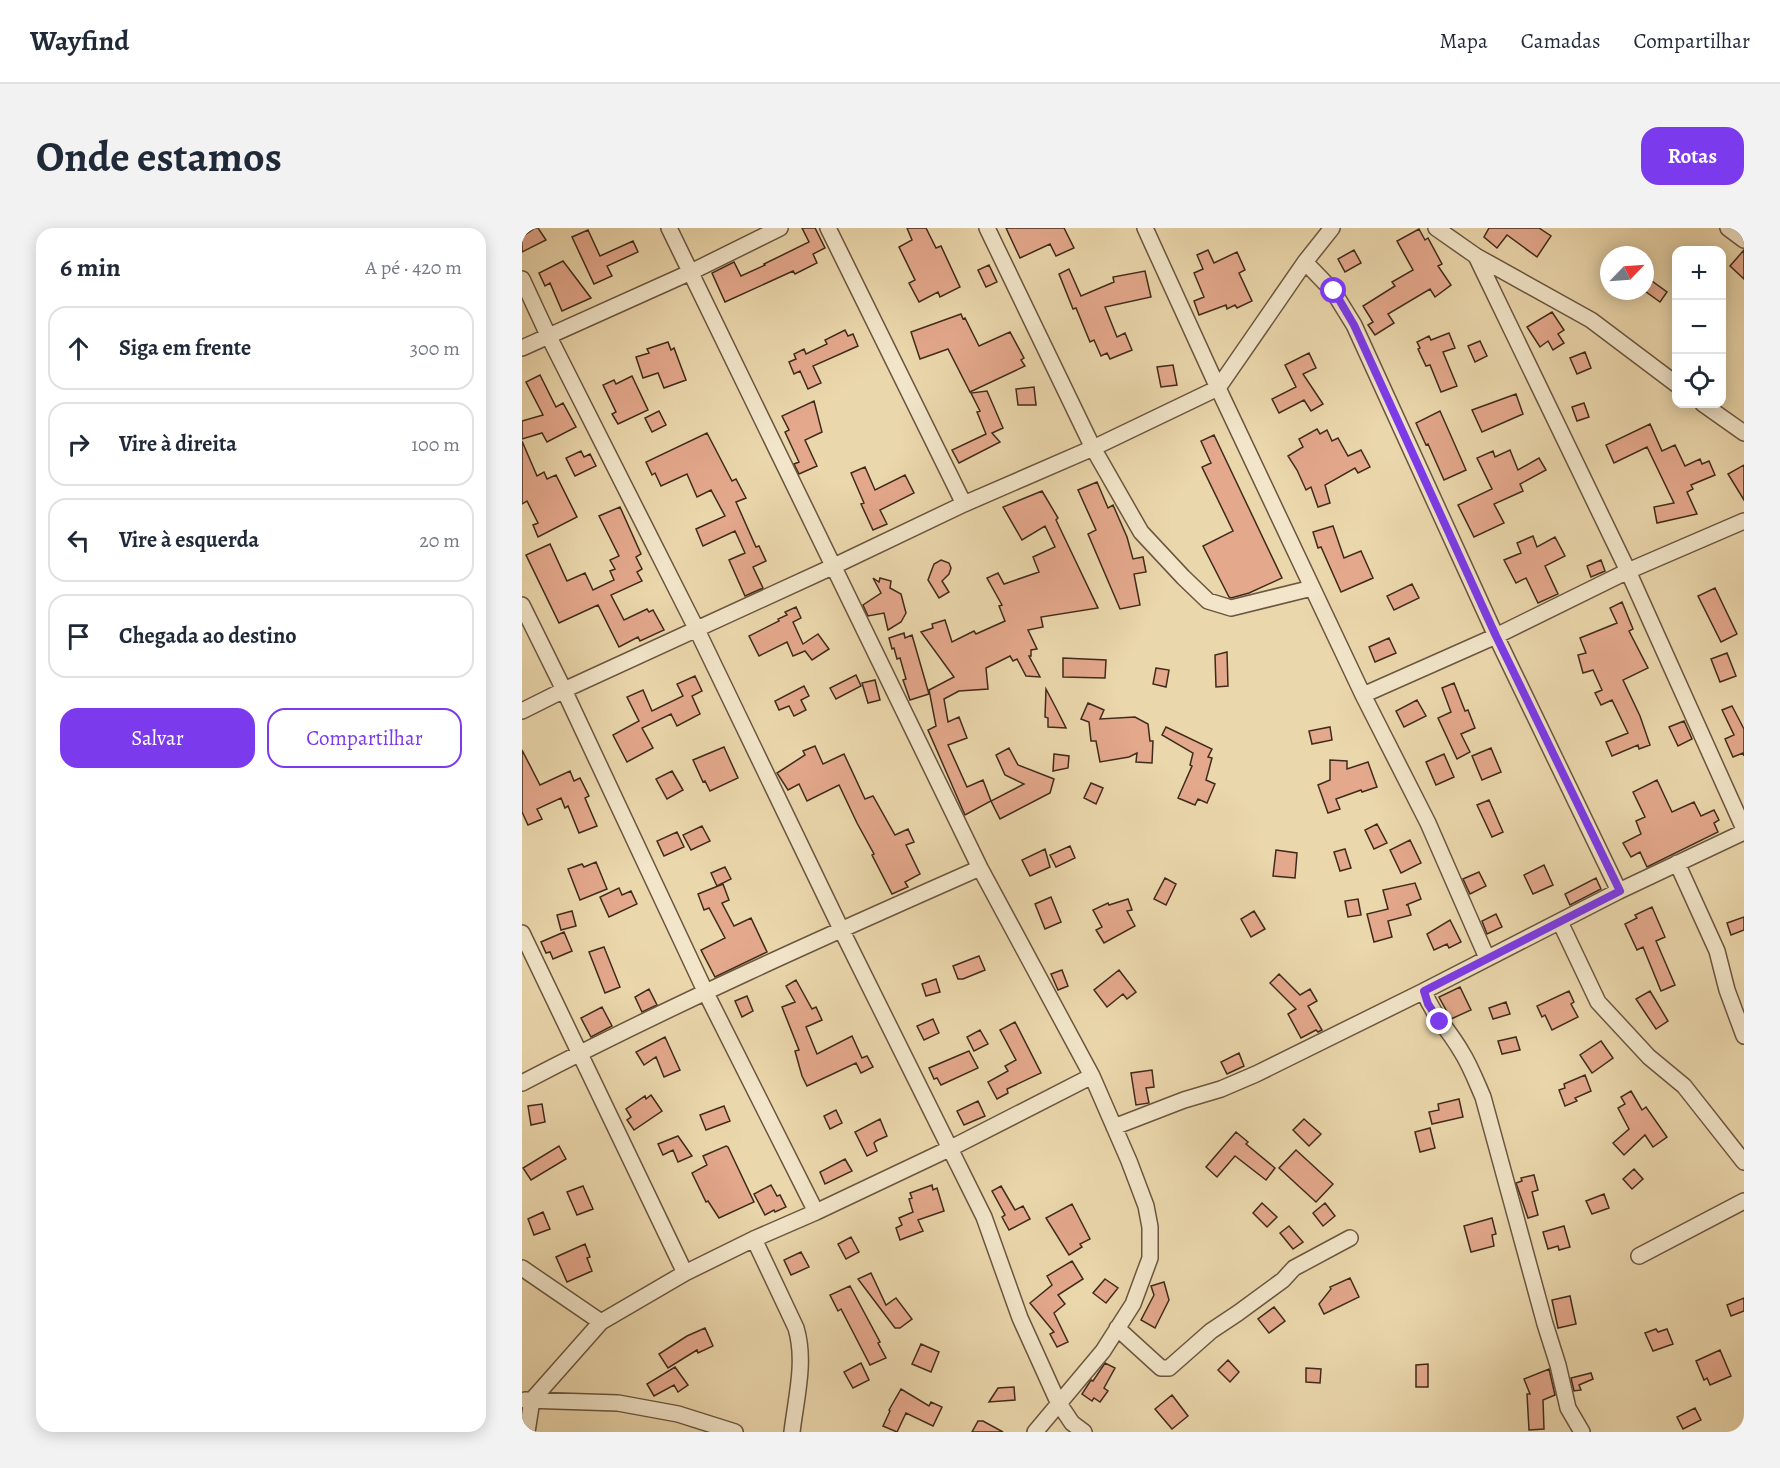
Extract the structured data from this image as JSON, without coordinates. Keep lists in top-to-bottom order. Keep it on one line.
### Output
{"north":"top right","page":{"header":"Wayfind","nav":["Mapa","Camadas","Compartilhar"],"buttons":["Rotas",["Salvar","Compartilhar"]],"title":"Onde estamos","heading":["6 min","A pé · 420 m"],"map_buttons":["+","−"],"list":[["Siga em frente","300 m"],["Vire à direita","100 m"],["Vire à esquerda","20 m"],"Chegada ao destino"]}}
